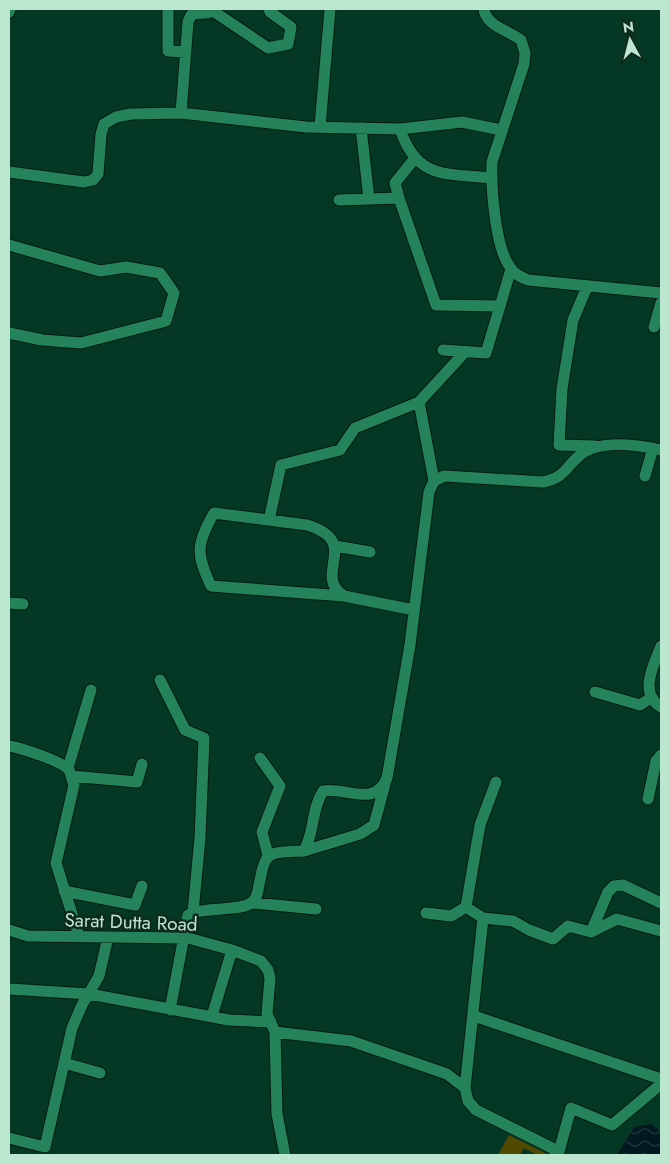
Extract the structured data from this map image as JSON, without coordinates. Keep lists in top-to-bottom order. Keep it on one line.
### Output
{"streets":{"street":["Sarat Dutta Road"]},"north":"top"}
